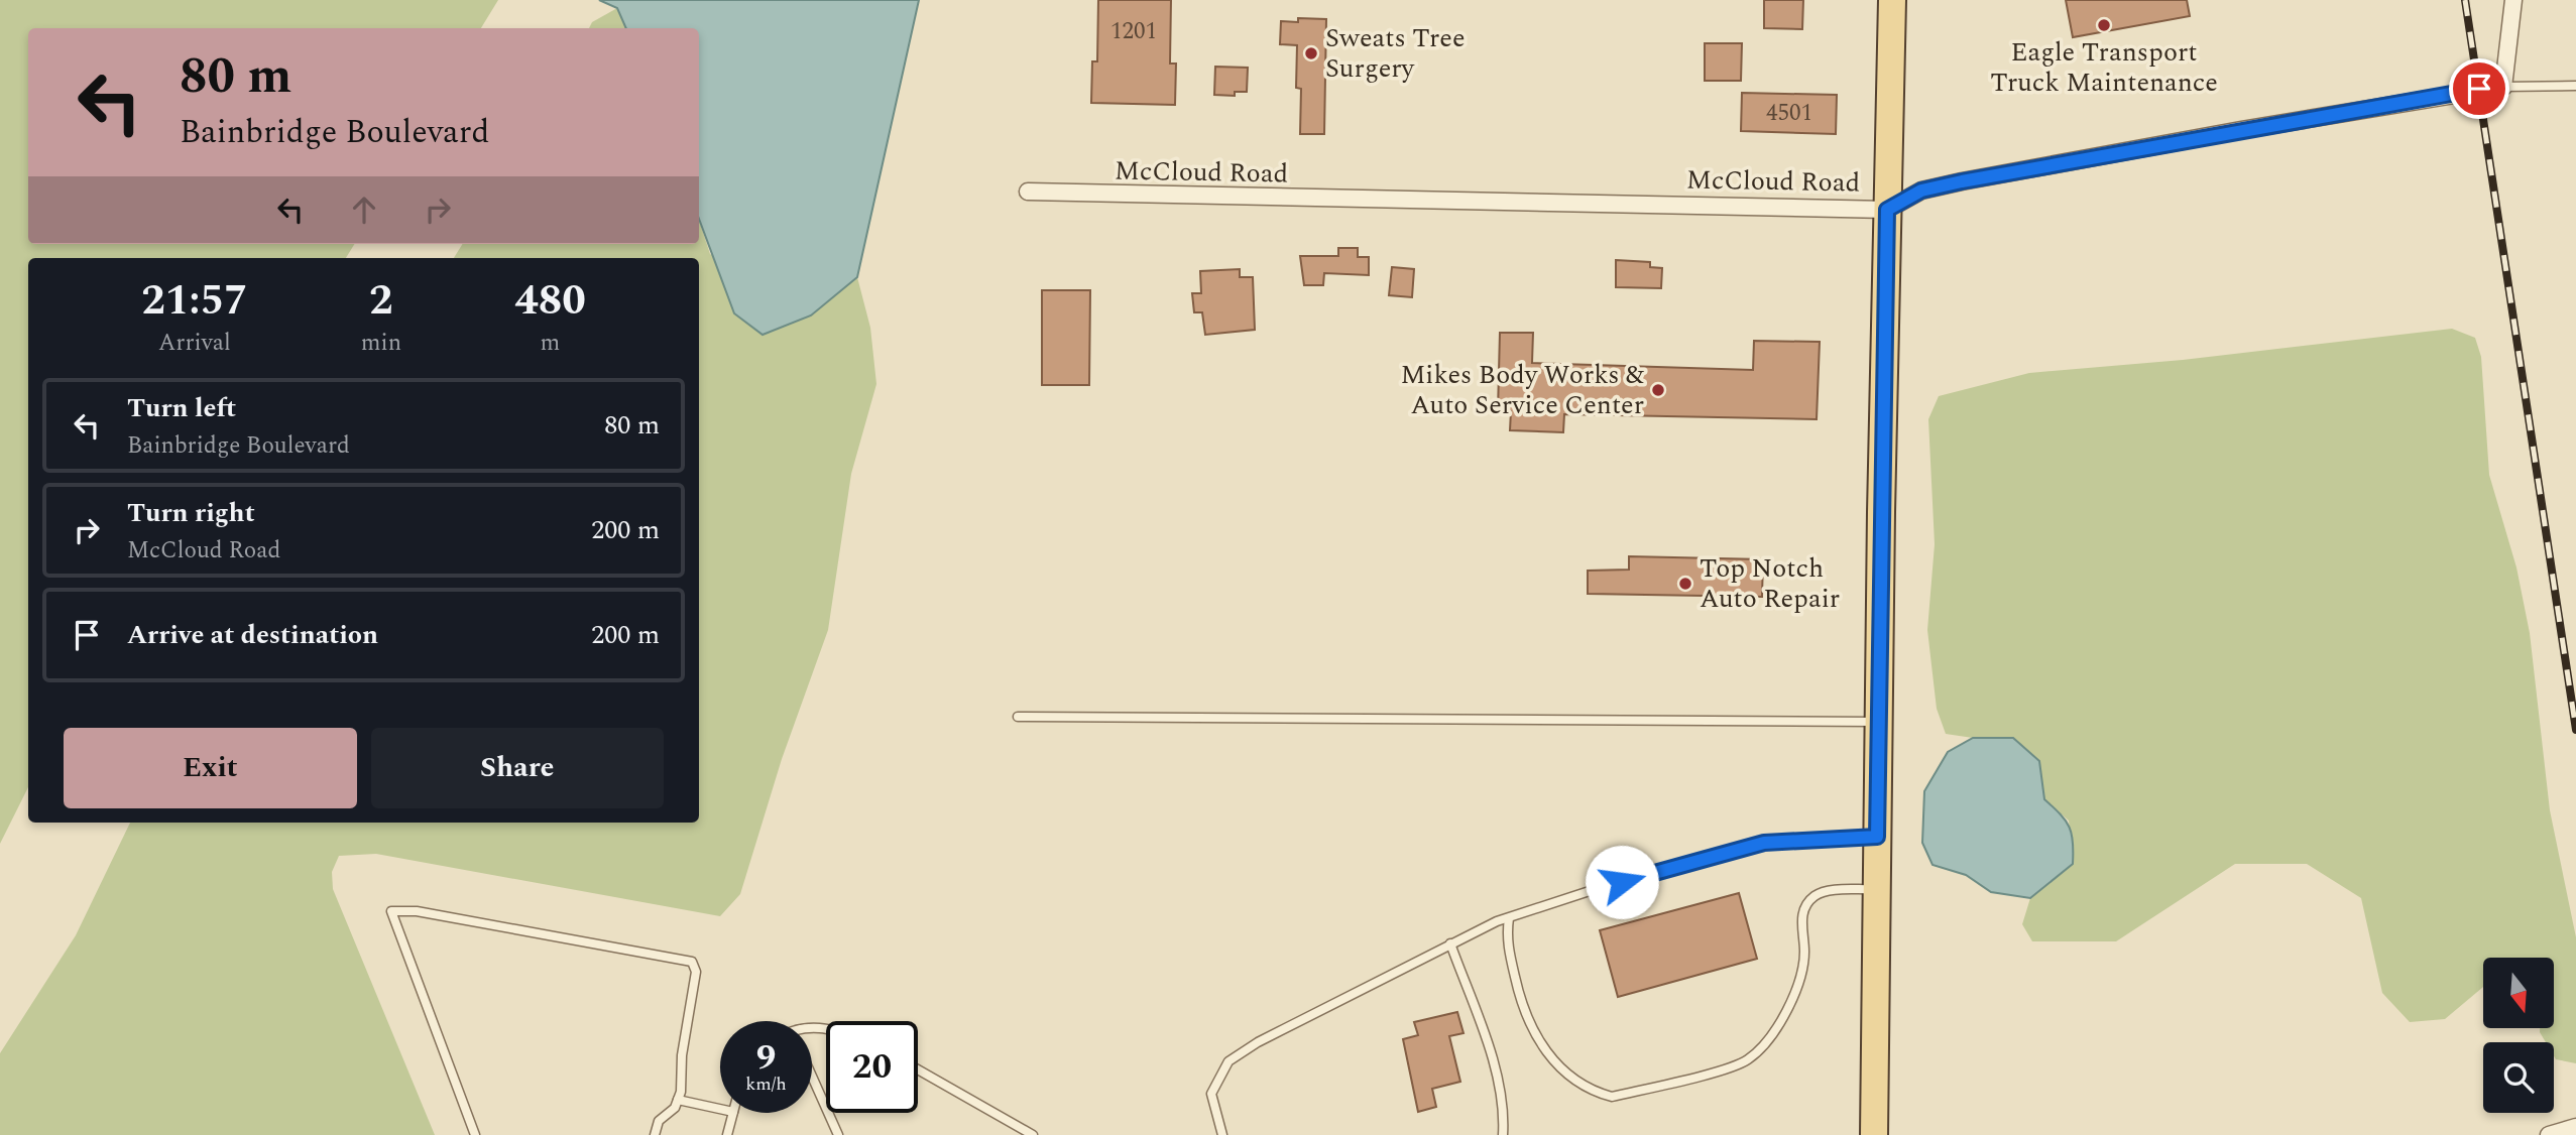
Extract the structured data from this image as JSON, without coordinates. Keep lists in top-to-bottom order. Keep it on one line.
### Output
{"streets":{"street":["McCloud Road"]},"places":["Eagle Transport Truck Maintenance","Sweats Tree Surgery","Mikes Body Works & Auto Service Center","Top Notch Auto Repair"],"house_numbers":["1201","4501"],"north":"bottom","page":{"turn":["80 m","Bainbridge Boulevard"],"eta":["21:57","Arrival","2","min","480","m"],"list":[{"name":"Turn left","note":"Bainbridge Boulevard","value":"80 m"},{"name":"Turn right","note":"McCloud Road","value":"200 m"},{"name":"Arrive at destination","value":"200 m"}],"buttons":["Exit","Share"],"speed":"9 km/h","limit":"20"}}
